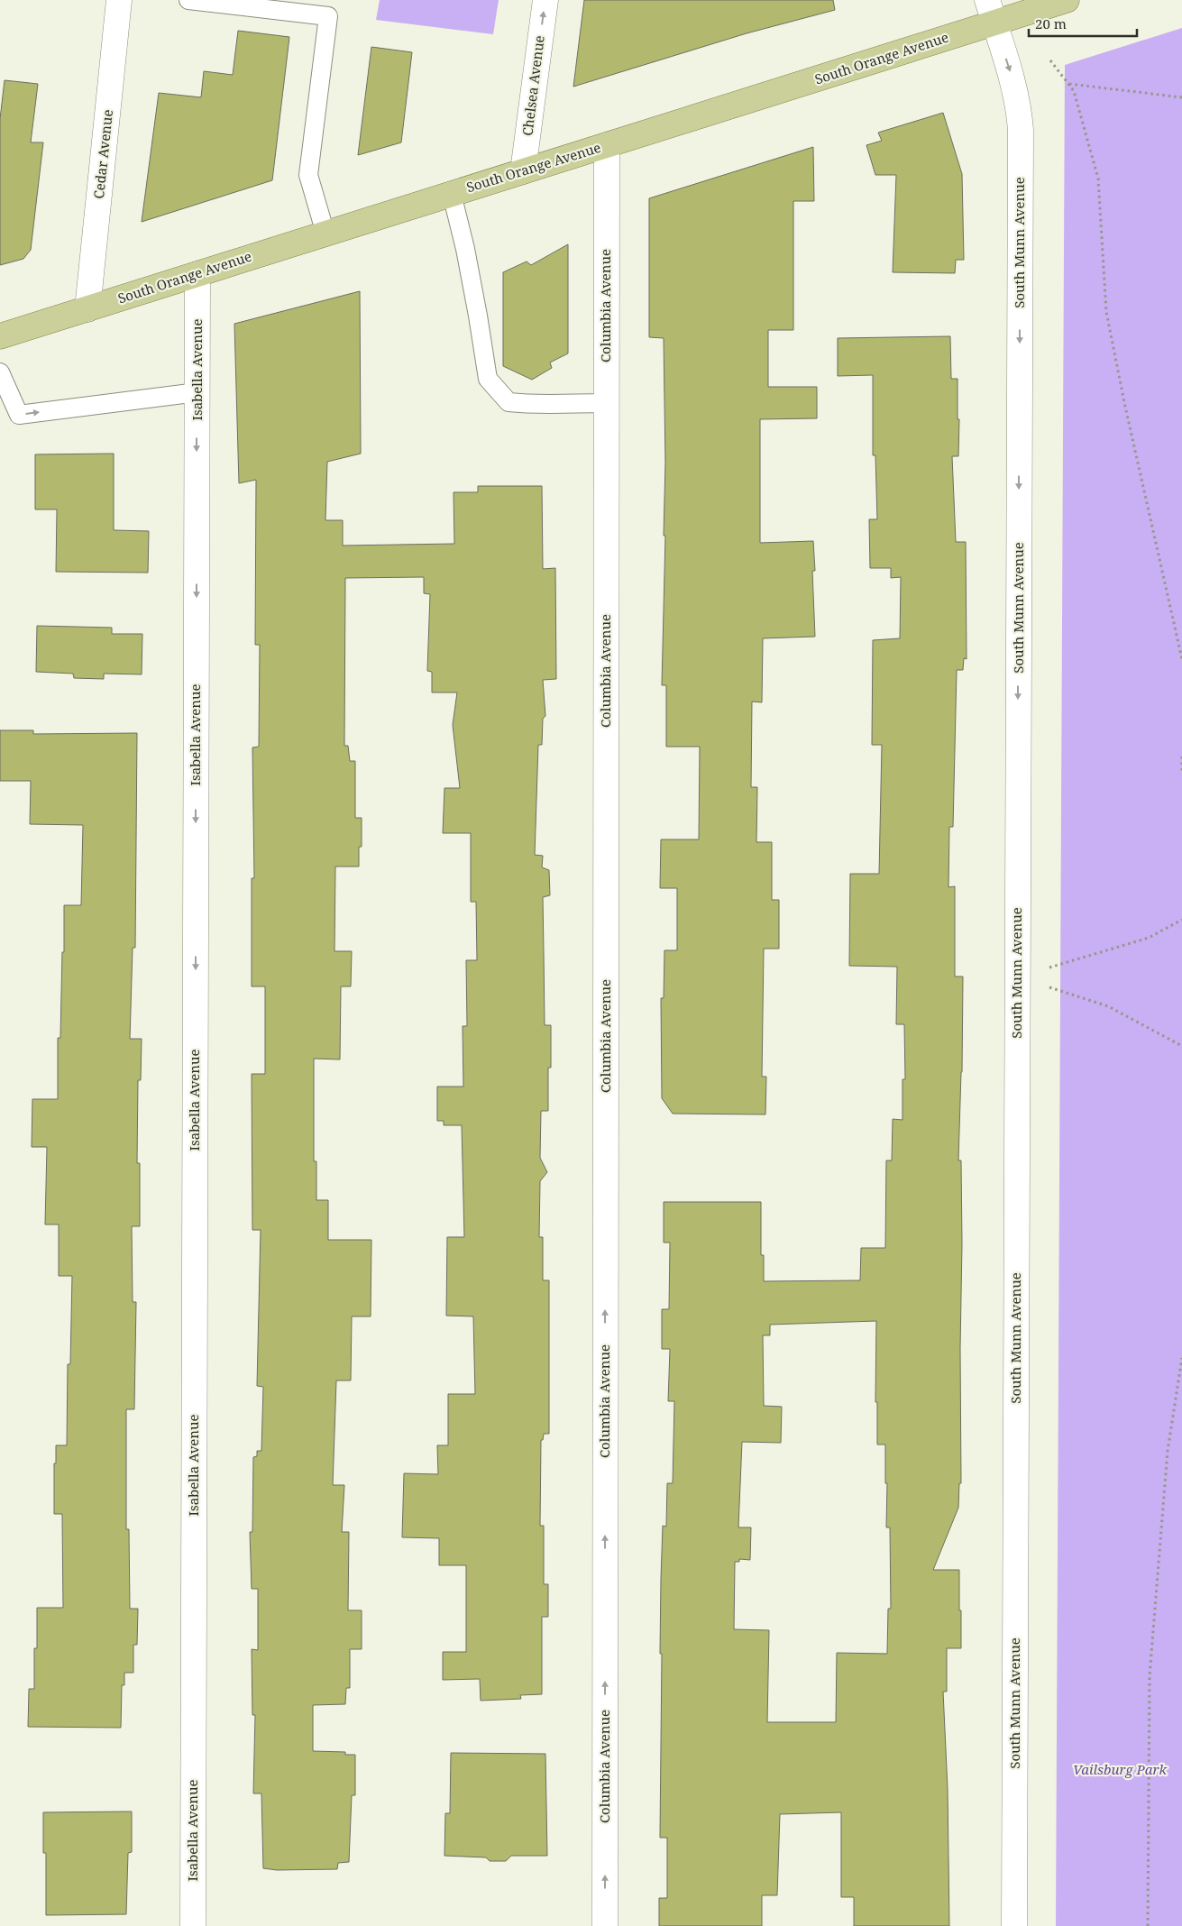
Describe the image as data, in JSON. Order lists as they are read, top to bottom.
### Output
{
  "streets": {
    "main road": ["South Orange Avenue"],
    "street": [
      "Chelsea Avenue",
      "Cedar Avenue",
      "South Munn Avenue",
      "Columbia Avenue",
      "Isabella Avenue"
    ]
  },
  "crossings": [
    ["South Orange Avenue", "Chelsea Avenue"],
    ["South Orange Avenue", "Cedar Avenue"],
    ["South Orange Avenue", "South Munn Avenue"],
    ["South Orange Avenue", "Columbia Avenue"],
    ["South Orange Avenue", "Isabella Avenue"]
  ],
  "one_way": [
    "Chelsea Avenue",
    "South Munn Avenue",
    "Columbia Avenue",
    "Isabella Avenue"
  ],
  "parks": ["Vailsburg Park"],
  "scale_bar": "20 m"
}
